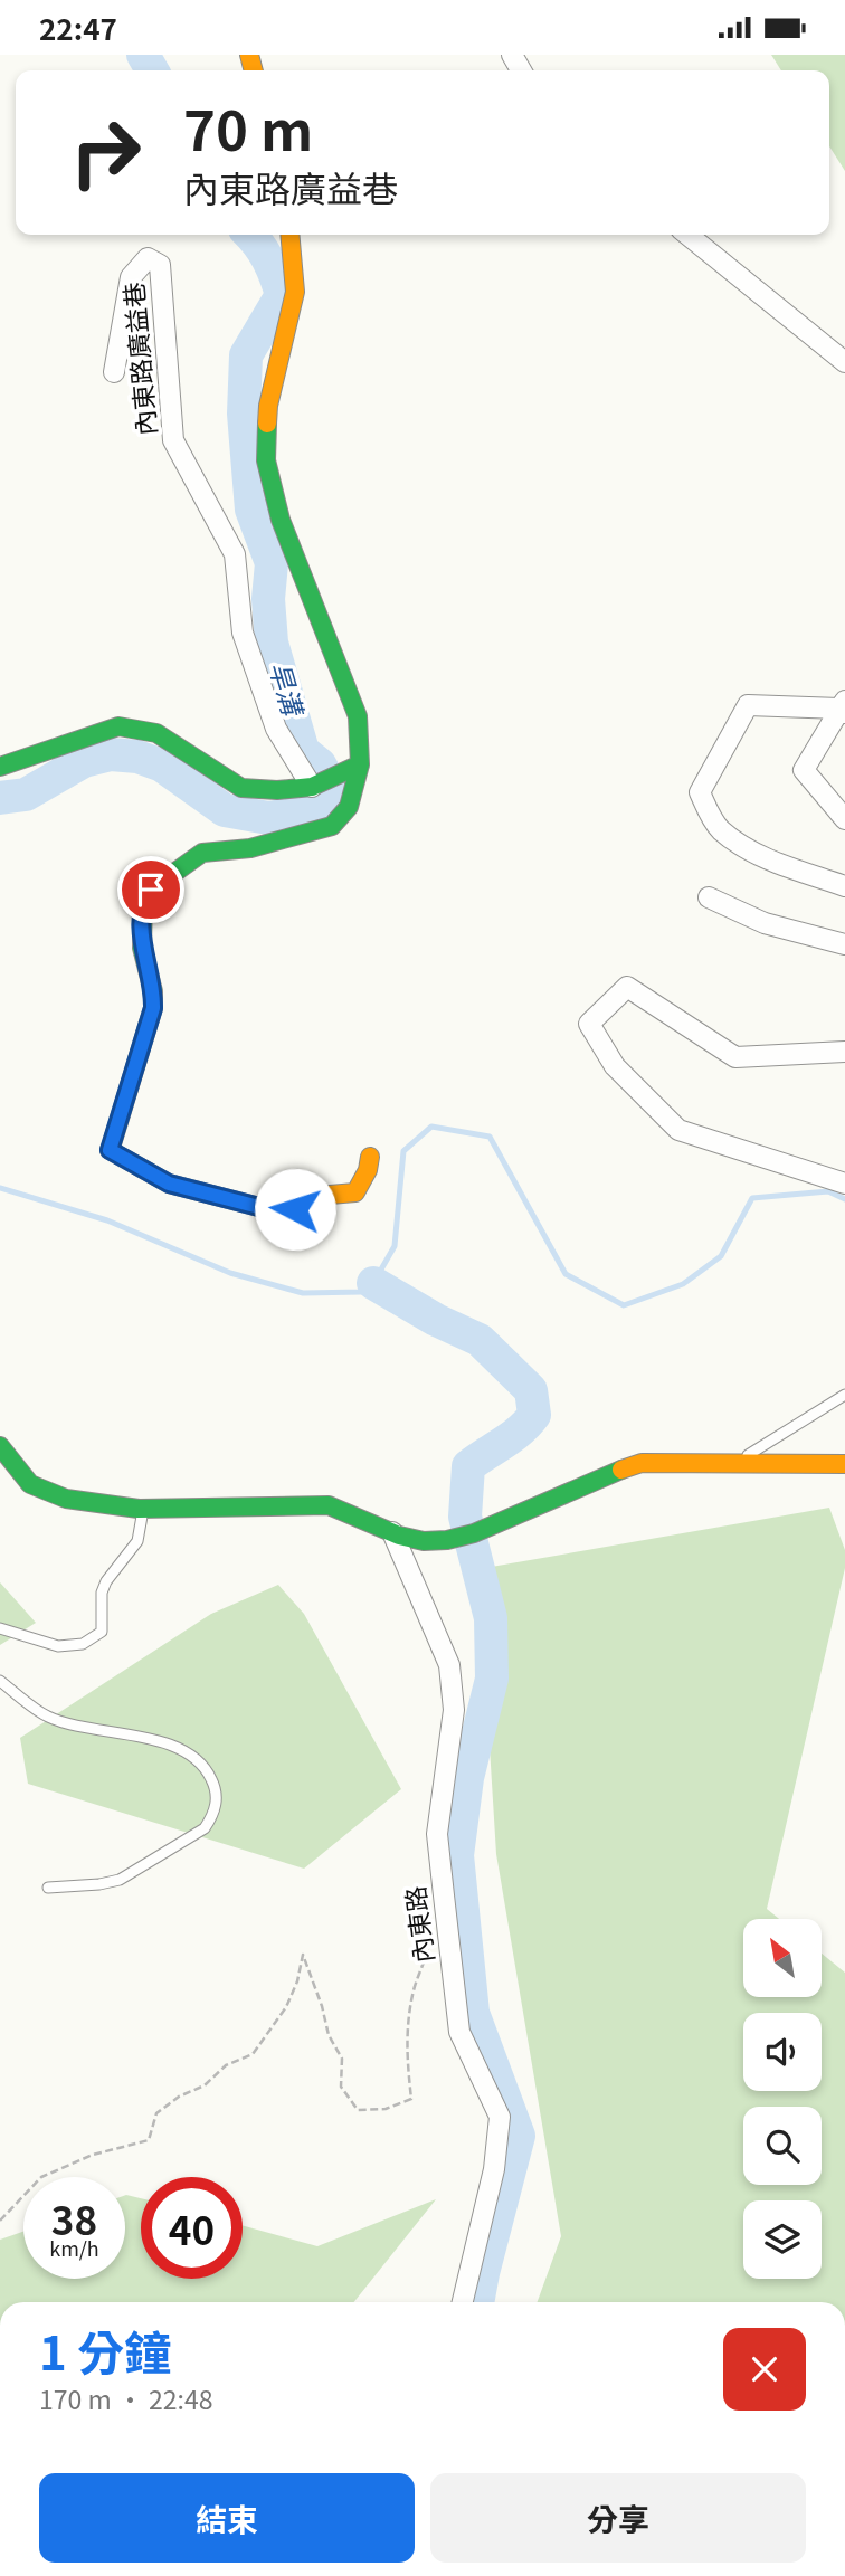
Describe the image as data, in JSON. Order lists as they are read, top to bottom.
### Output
{
  "streets": {
    "street": ["內東路廣益巷", "內東路"]
  },
  "water": ["旱溝"],
  "north": "top left",
  "page": {
    "status": "22:47",
    "turn": ["70 m", "內東路廣益巷"],
    "speed": "38 km/h",
    "limit": "40",
    "heading": ["1 分鐘", "170 m · 22:48"],
    "buttons": ["結束", "分享"]
  }
}
